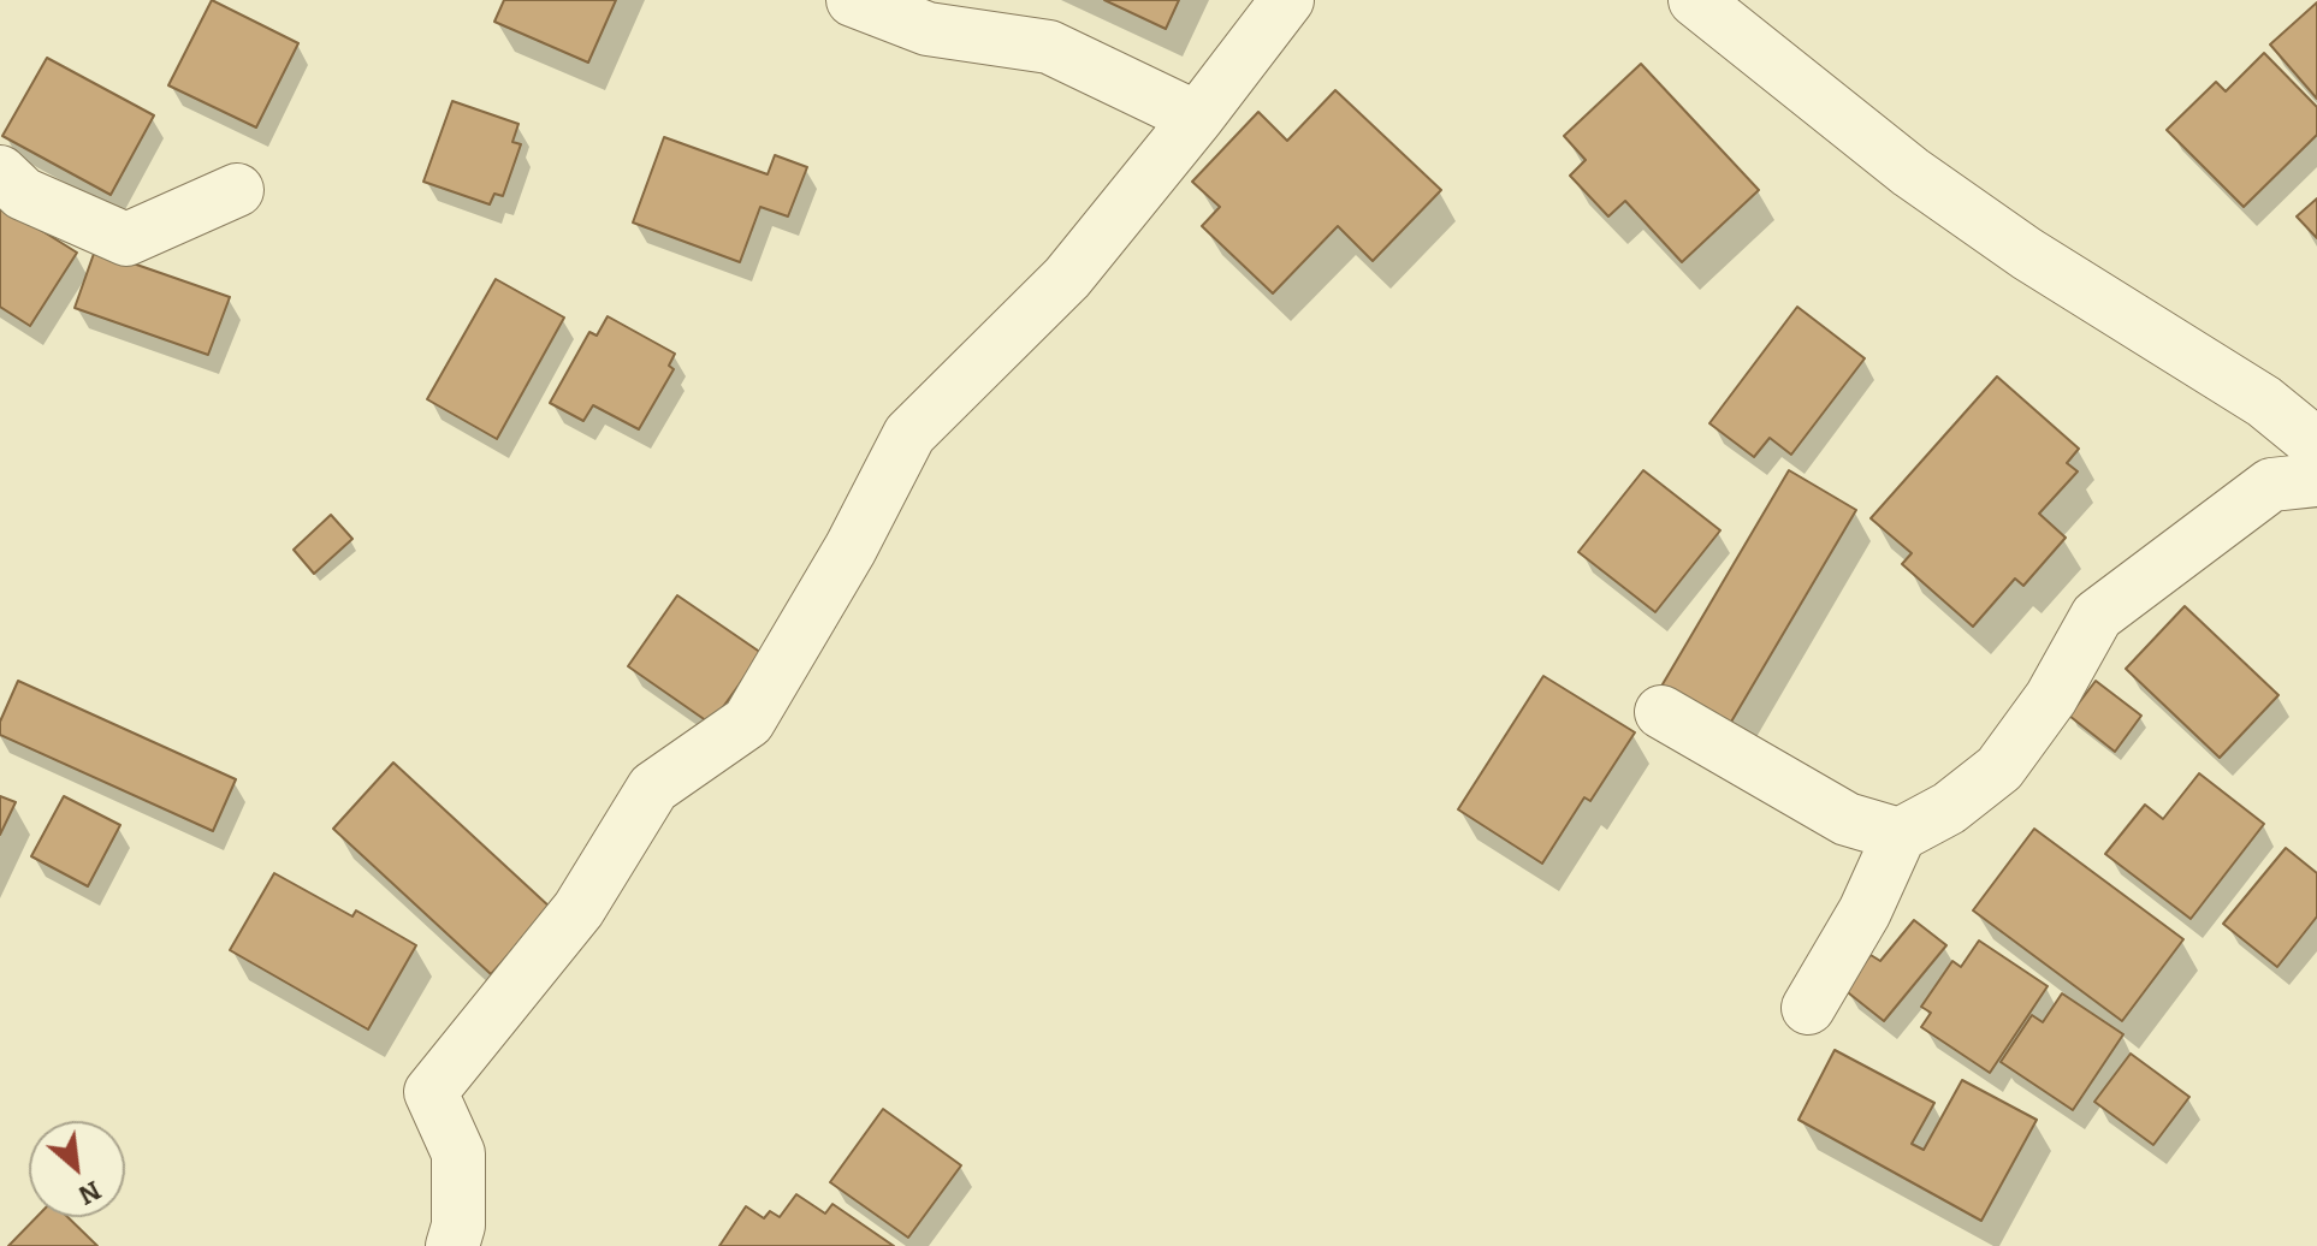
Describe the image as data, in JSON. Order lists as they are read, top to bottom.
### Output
{
  "north": "bottom right"
}
